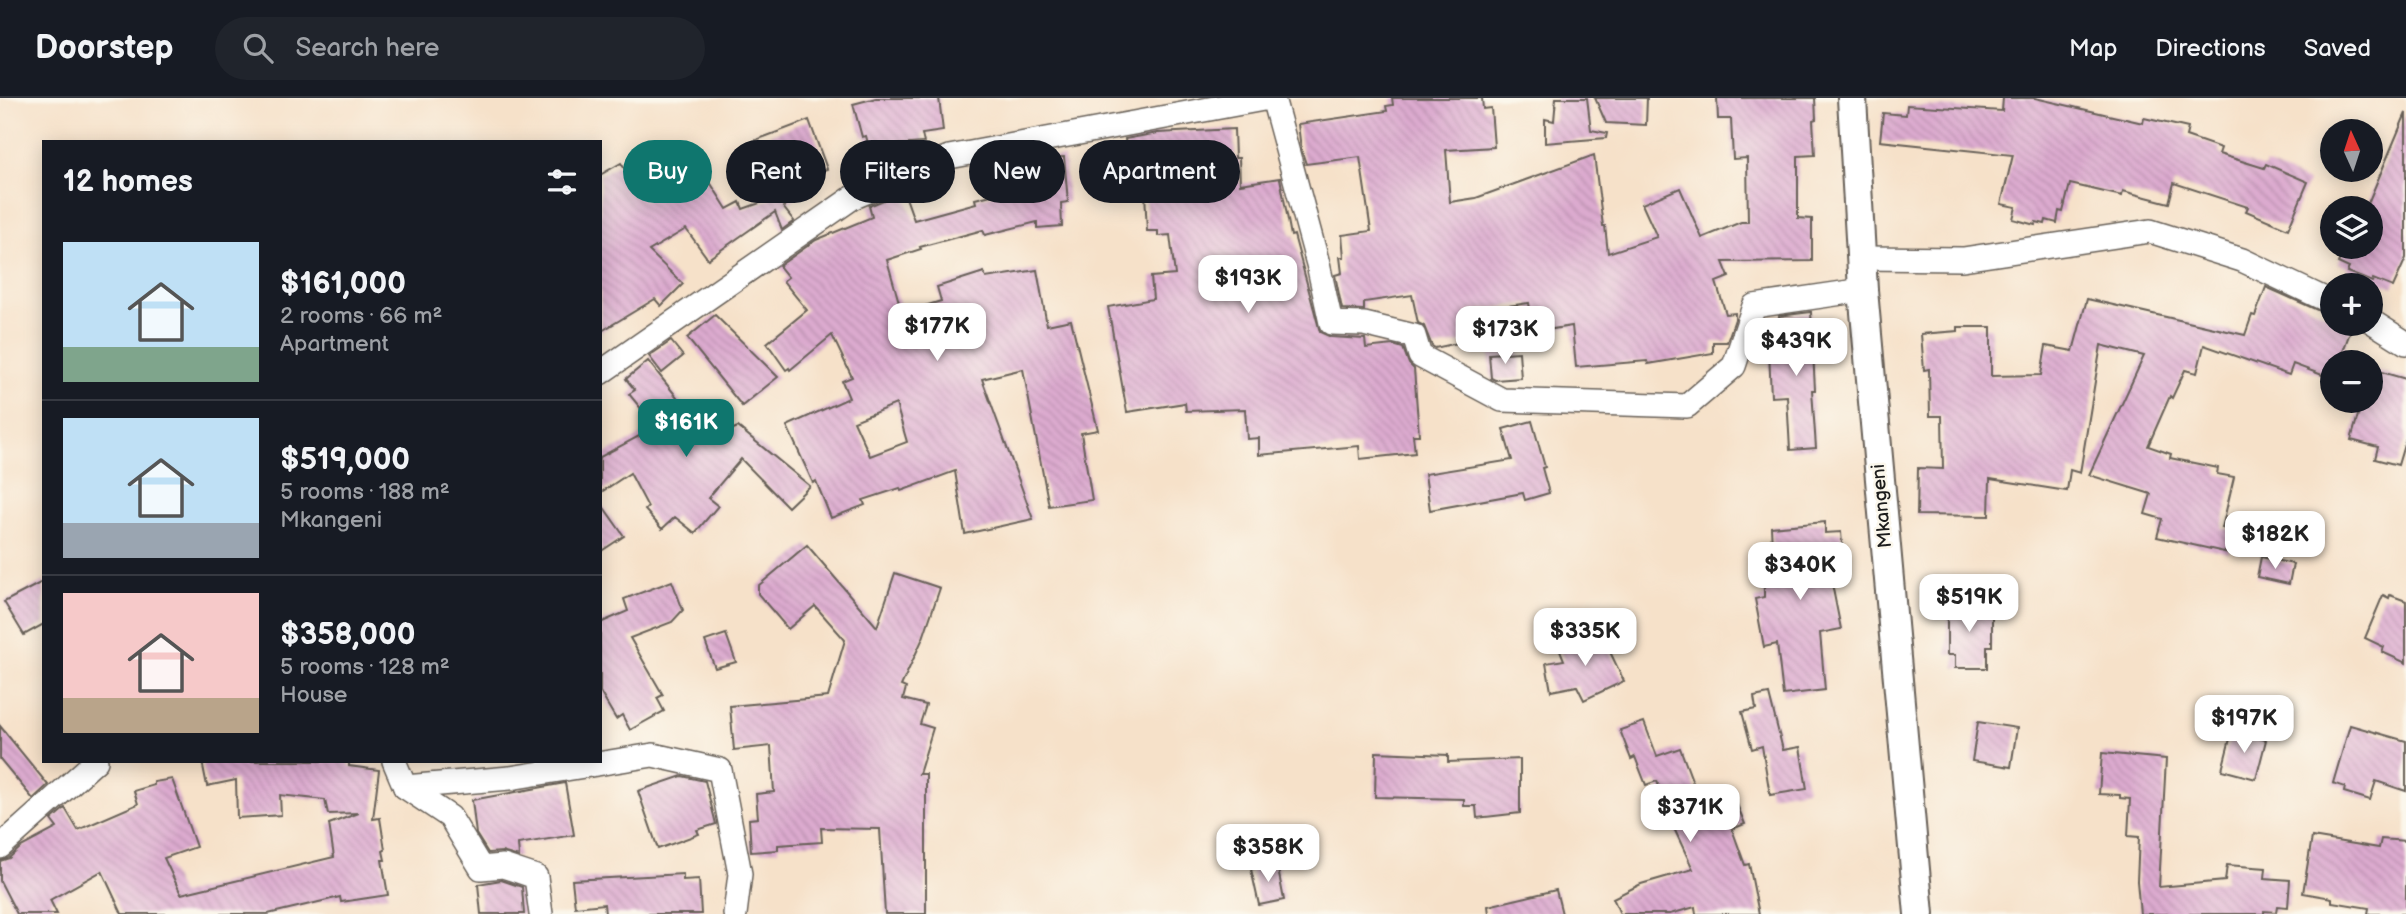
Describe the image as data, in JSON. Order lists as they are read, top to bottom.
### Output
{
  "streets": {
    "street": ["Mkangeni"]
  },
  "north": "top",
  "page": {
    "header": "Doorstep",
    "search": "Search here",
    "nav": ["Map", "Directions", "Saved"],
    "map_buttons": ["+", "−"],
    "chip": [
      "Buy",
      "Rent",
      "Filters",
      "New",
      "Apartment"
    ],
    "heading": "12 homes",
    "list": [
      {
        "name": "$161,000",
        "note": "2 rooms · 66 m² · Apartment"
      },
      {
        "name": "$519,000",
        "note": "5 rooms · 188 m² · Mkangeni"
      },
      {
        "name": "$358,000",
        "note": "5 rooms · 128 m² · House"
      }
    ],
    "price": [
      "$193K",
      "$177K",
      "$173K",
      "$439K",
      "$161K",
      "$182K",
      "$340K",
      "$519K",
      "$335K",
      "$197K",
      "$371K",
      "$358K"
    ]
  }
}
